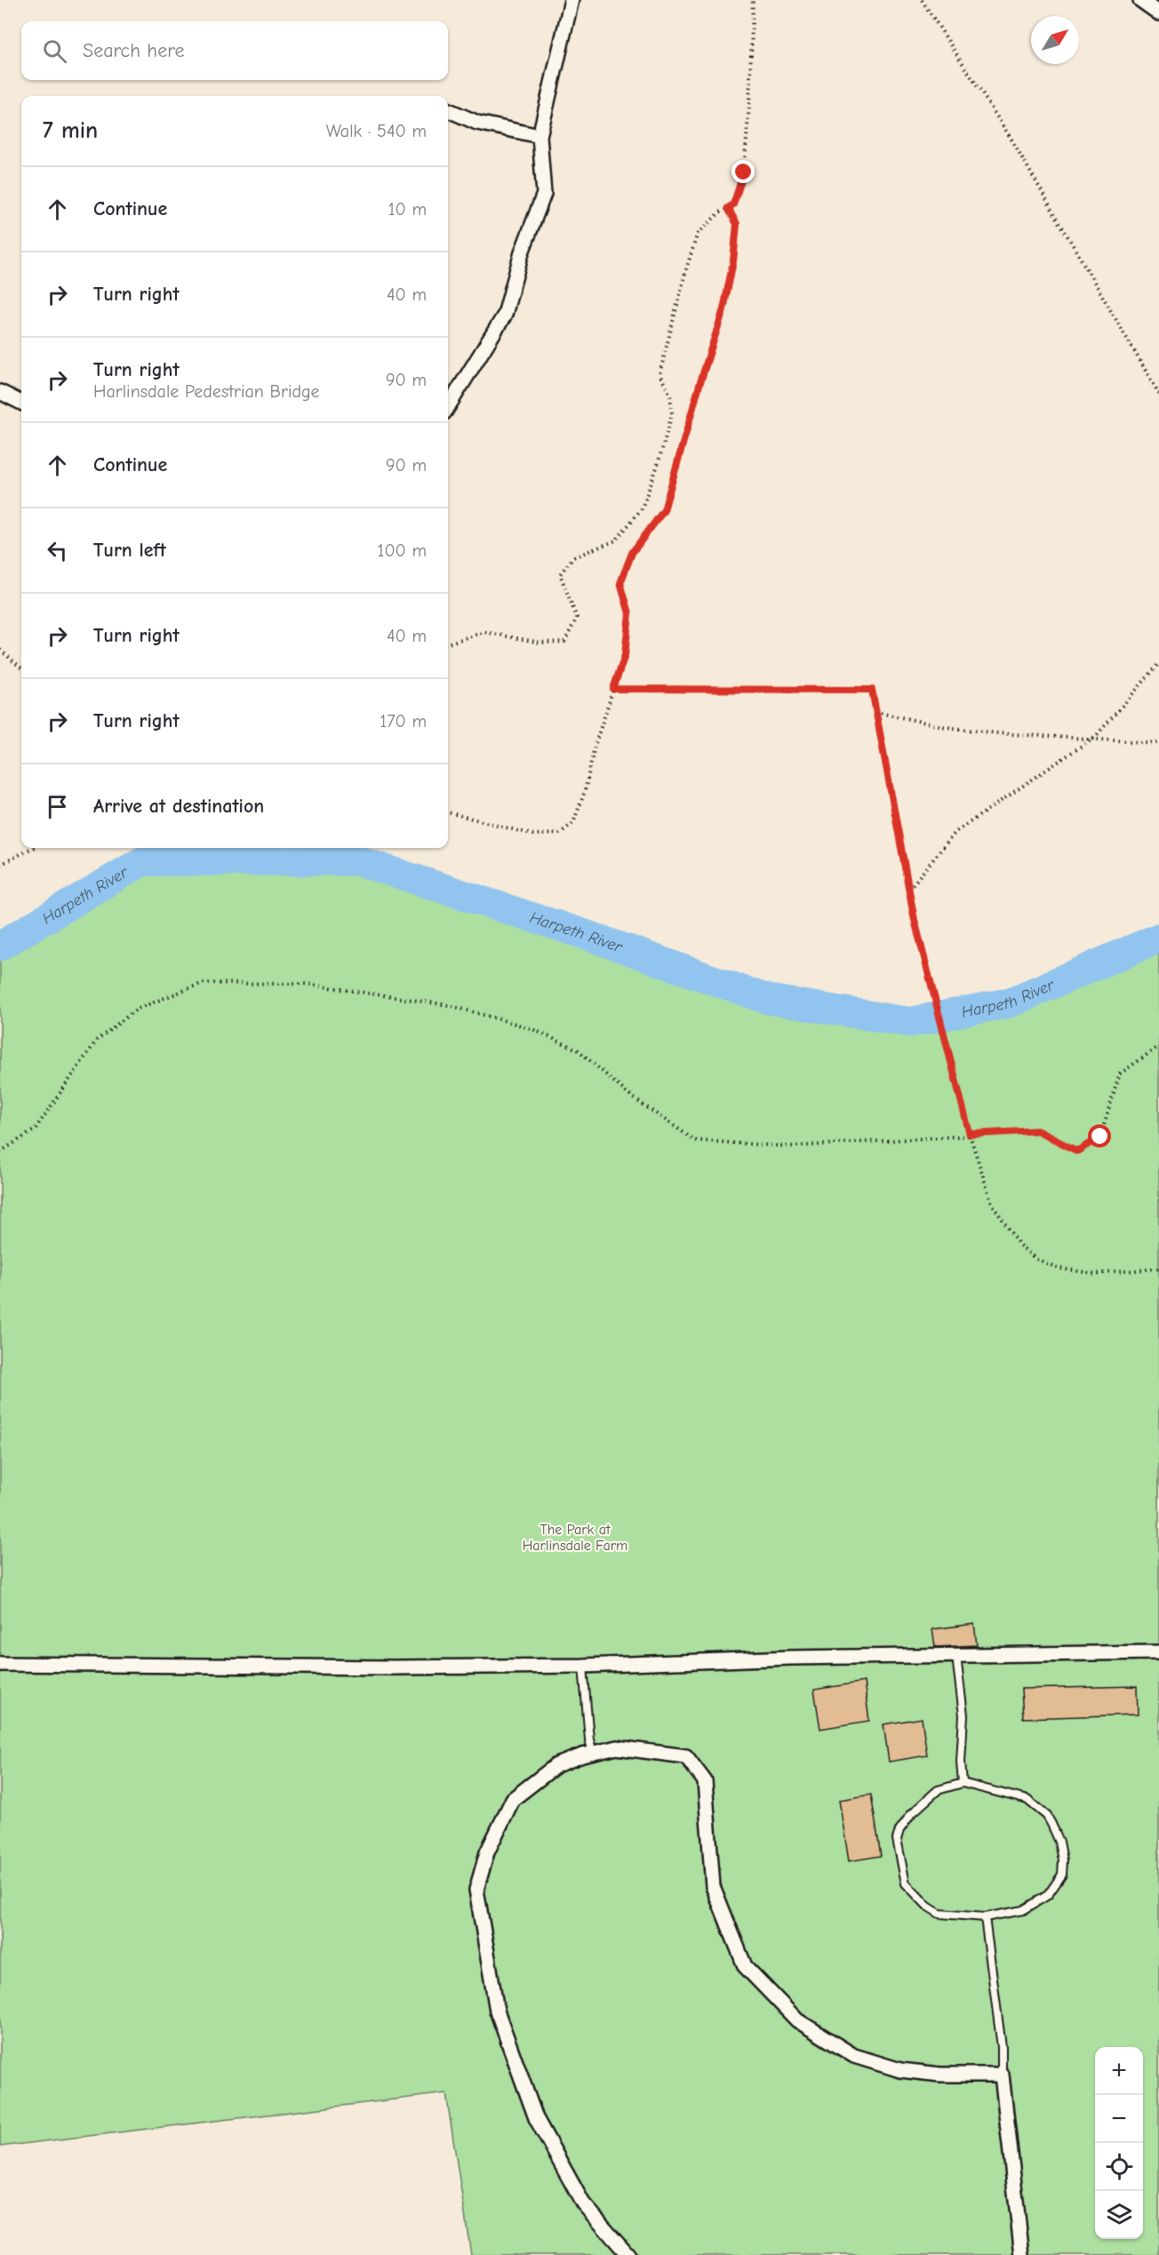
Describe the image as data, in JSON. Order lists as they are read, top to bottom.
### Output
{
  "water": ["Harpeth River"],
  "parks": ["The Park at Harlinsdale Farm"],
  "north": "top right",
  "page": {
    "search": "Search here",
    "heading": ["7 min", "Walk · 540 m"],
    "list": [
      ["Continue", "10 m"],
      ["Turn right", "40 m"],
      ["Turn right", "Harlinsdale Pedestrian Bridge", "90 m"],
      ["Continue", "90 m"],
      ["Turn left", "100 m"],
      ["Turn right", "40 m"],
      ["Turn right", "170 m"],
      "Arrive at destination"
    ],
    "map_buttons": ["+", "−"]
  }
}
